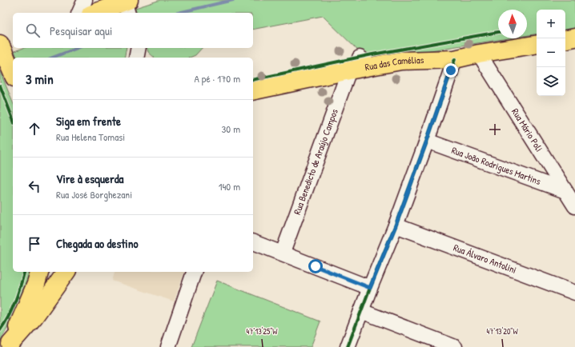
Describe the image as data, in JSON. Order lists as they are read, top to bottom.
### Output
{
  "streets": {
    "main road": ["Rua das Camélias"],
    "street": [
      "Rua Mário Poli",
      "Rua Benedicto de Araújo Campos",
      "Rua João Rodrigues Martins",
      "Rua Álvaro Antolini"
    ]
  },
  "crossings": [
    ["Rua das Camélias", "Rua Mário Poli"],
    ["Rua das Camélias", "Rua Benedicto de Araújo Campos"],
    ["Rua Mário Poli", "Rua João Rodrigues Martins"]
  ],
  "north": "top",
  "page": {
    "map_buttons": ["+", "−"],
    "search": "Pesquisar aqui",
    "heading": ["3 min", "A pé · 170 m"],
    "list": [
      ["Siga em frente", "Rua Helena Tomasi", "30 m"],
      ["Vire à esquerda", "Rua José Borghezani", "140 m"],
      "Chegada ao destino"
    ]
  },
  "coordinates": ["47°13'25\"W", "47°13'20\"W"]
}
